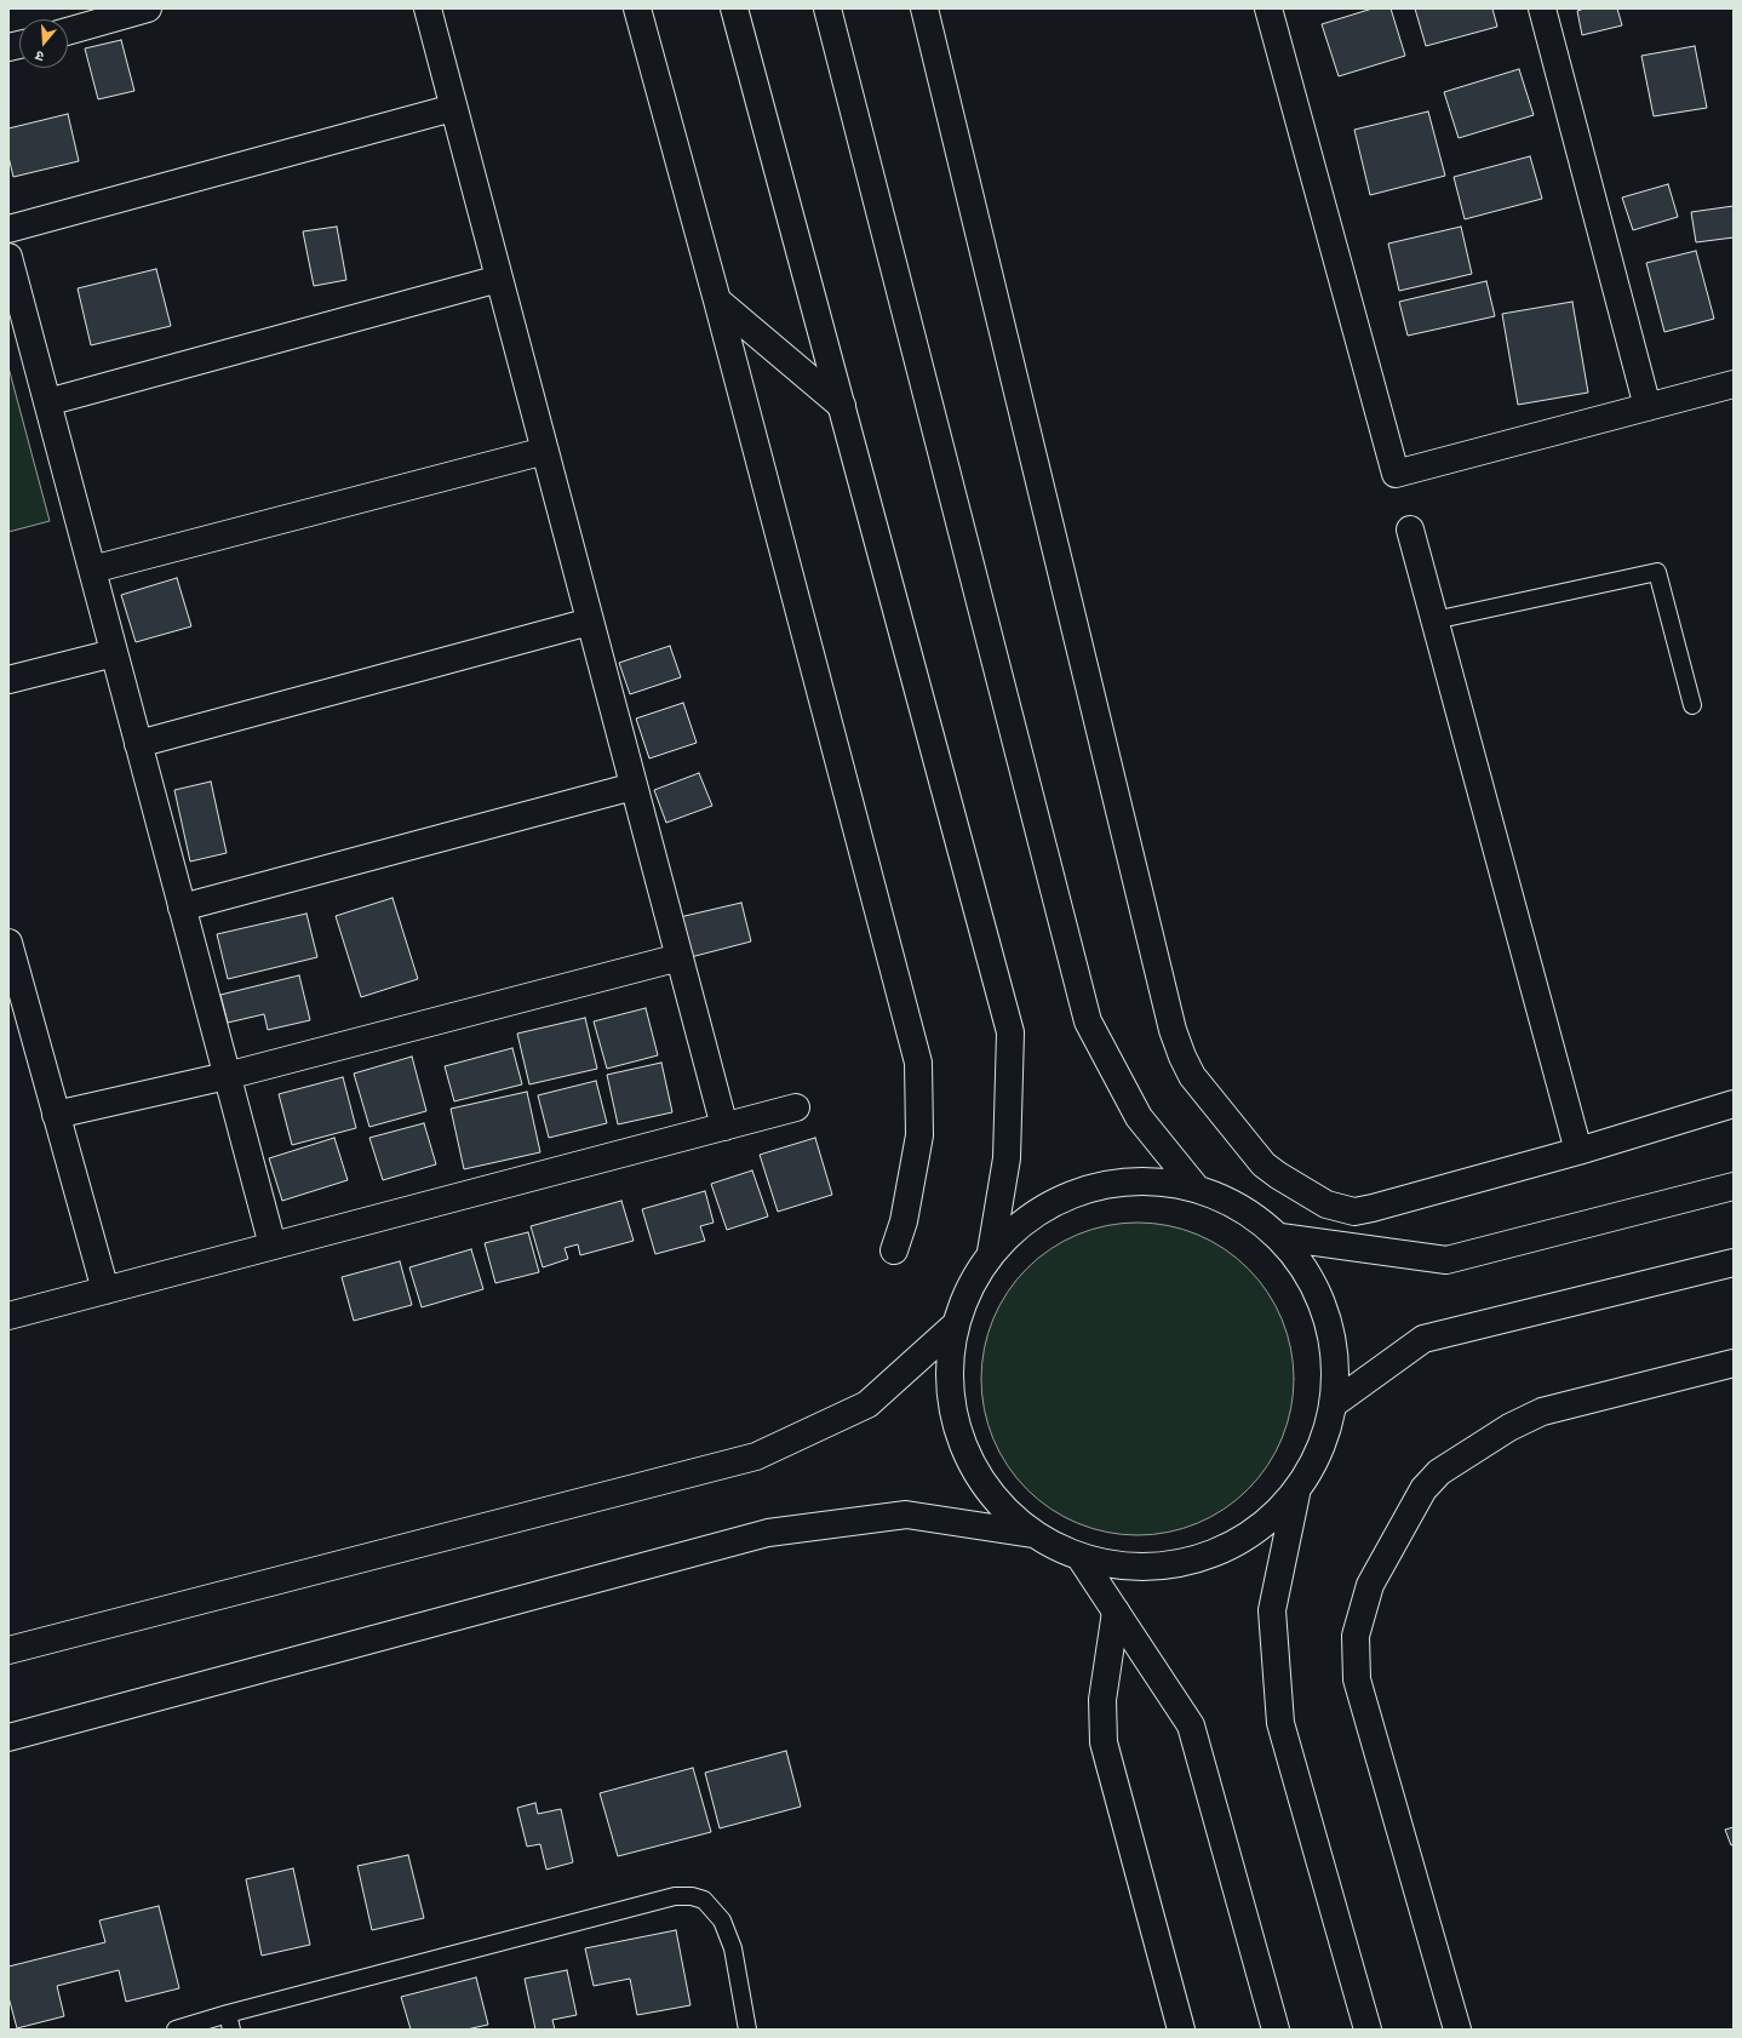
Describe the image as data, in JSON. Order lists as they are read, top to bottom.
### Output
{
  "north": "bottom"
}
